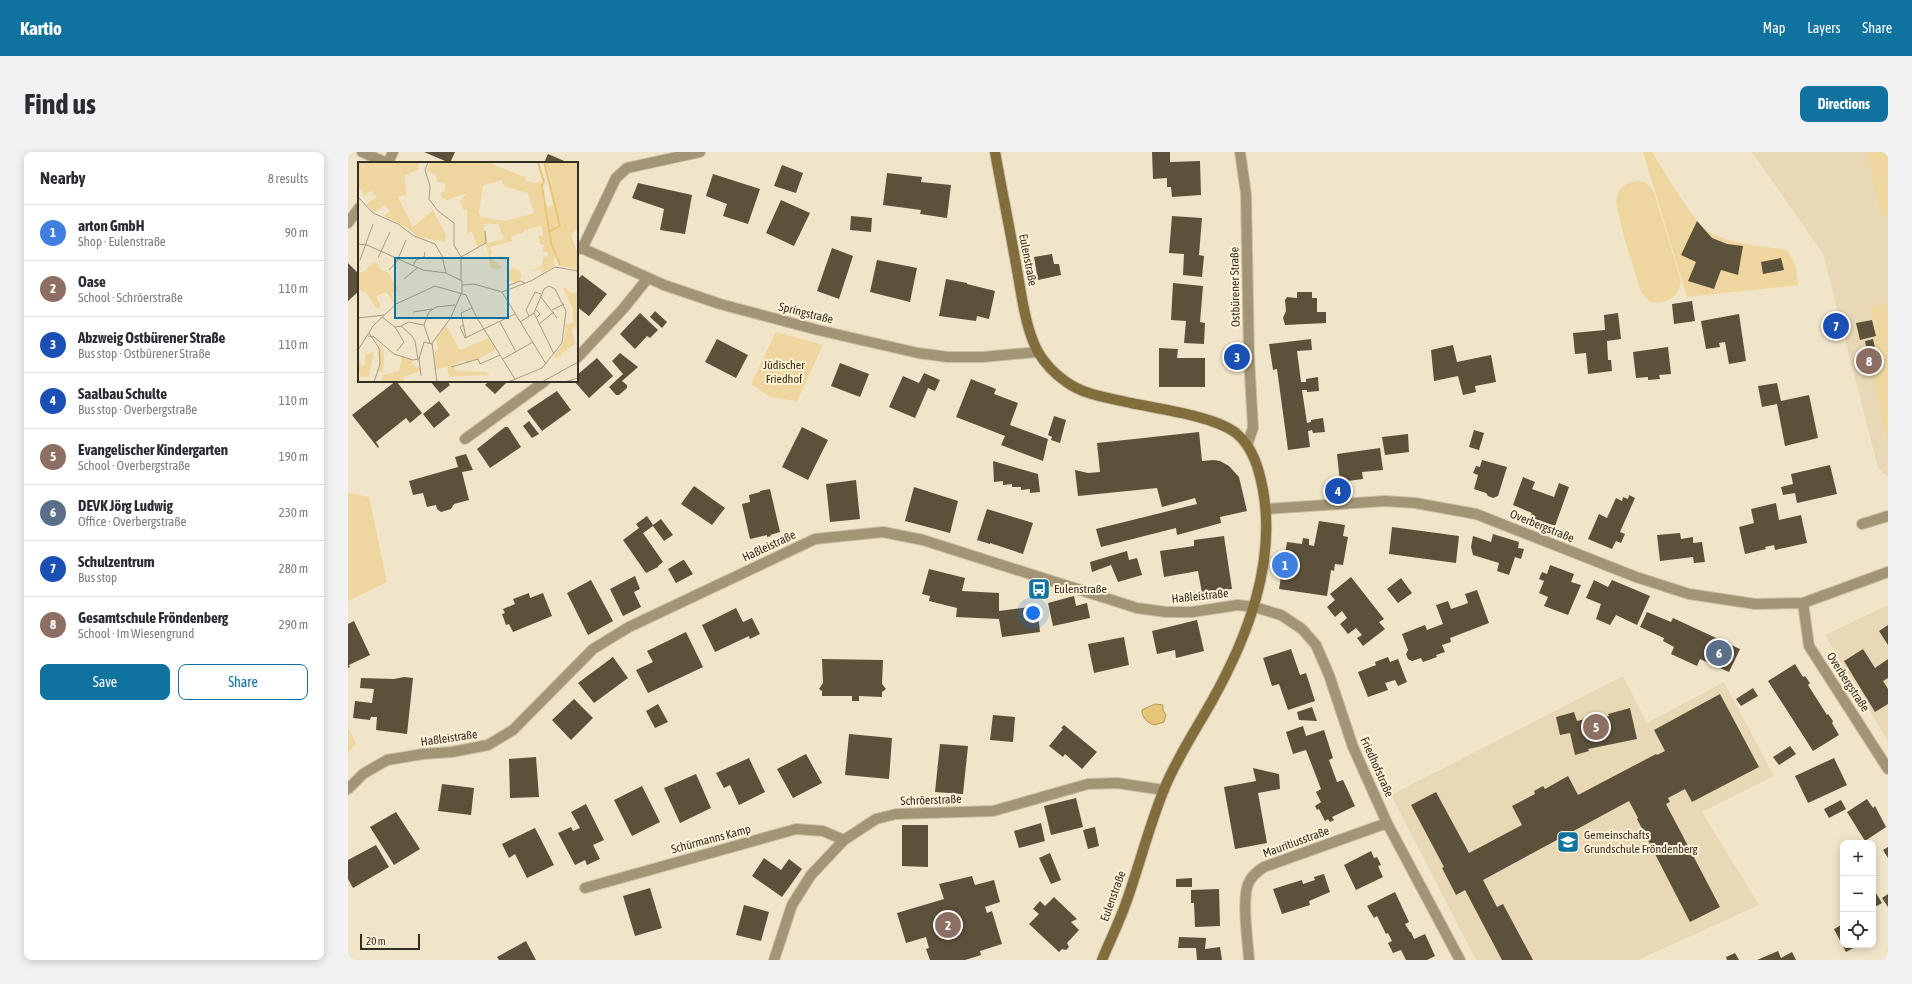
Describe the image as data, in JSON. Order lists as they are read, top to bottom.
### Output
{
  "streets": {
    "main road": ["Eulenstraße"],
    "street": [
      "Ostbürener Straße",
      "Springstraße",
      "Overbergstraße",
      "Haßleistraße",
      "Friedhofstraße",
      "Schröerstraße",
      "Schürmanns Kamp",
      "Mauritiusstraße"
    ]
  },
  "crossings": [
    ["Eulenstraße", "Ostbürener Straße"],
    ["Eulenstraße", "Springstraße"],
    ["Eulenstraße", "Overbergstraße"],
    ["Eulenstraße", "Haßleistraße"],
    ["Eulenstraße", "Friedhofstraße"],
    ["Eulenstraße", "Schröerstraße"],
    ["Haßleistraße", "Friedhofstraße"],
    ["Friedhofstraße", "Mauritiusstraße"],
    ["Schröerstraße", "Schürmanns Kamp"]
  ],
  "parks": ["Jüdischer Friedhof"],
  "places": {
    "bus stop": ["Eulenstraße"],
    "school or university": ["Gemeinschafts Grundschule Fröndenberg"]
  },
  "scale_bar": "20 m",
  "page": {
    "header": "Kartio",
    "nav": ["Map", "Layers", "Share"],
    "buttons": [
      "Directions",
      ["Save", "Share"]
    ],
    "title": "Find us",
    "heading": ["Nearby", "8 results"],
    "list": [
      {
        "mark": "1",
        "name": "arton GmbH",
        "note": "Shop · Eulenstraße",
        "value": "90 m"
      },
      {
        "mark": "2",
        "name": "Oase",
        "note": "School · Schröerstraße",
        "value": "110 m"
      },
      {
        "mark": "3",
        "name": "Abzweig Ostbürener Straße",
        "note": "Bus stop · Ostbürener Straße",
        "value": "110 m"
      },
      {
        "mark": "4",
        "name": "Saalbau Schulte",
        "note": "Bus stop · Overbergstraße",
        "value": "110 m"
      },
      {
        "mark": "5",
        "name": "Evangelischer Kindergarten",
        "note": "School · Overbergstraße",
        "value": "190 m"
      },
      {
        "mark": "6",
        "name": "DEVK Jörg Ludwig",
        "note": "Office · Overbergstraße",
        "value": "230 m"
      },
      {
        "mark": "7",
        "name": "Schulzentrum",
        "note": "Bus stop",
        "value": "280 m"
      },
      {
        "mark": "8",
        "name": "Gesamtschule Fröndenberg",
        "note": "School · Im Wiesengrund",
        "value": "290 m"
      }
    ],
    "pins": [
      "7",
      "3",
      "8",
      "4",
      "1",
      "6",
      "5",
      "2"
    ],
    "map_buttons": ["+", "−"],
    "scale": "20 m"
  }
}
